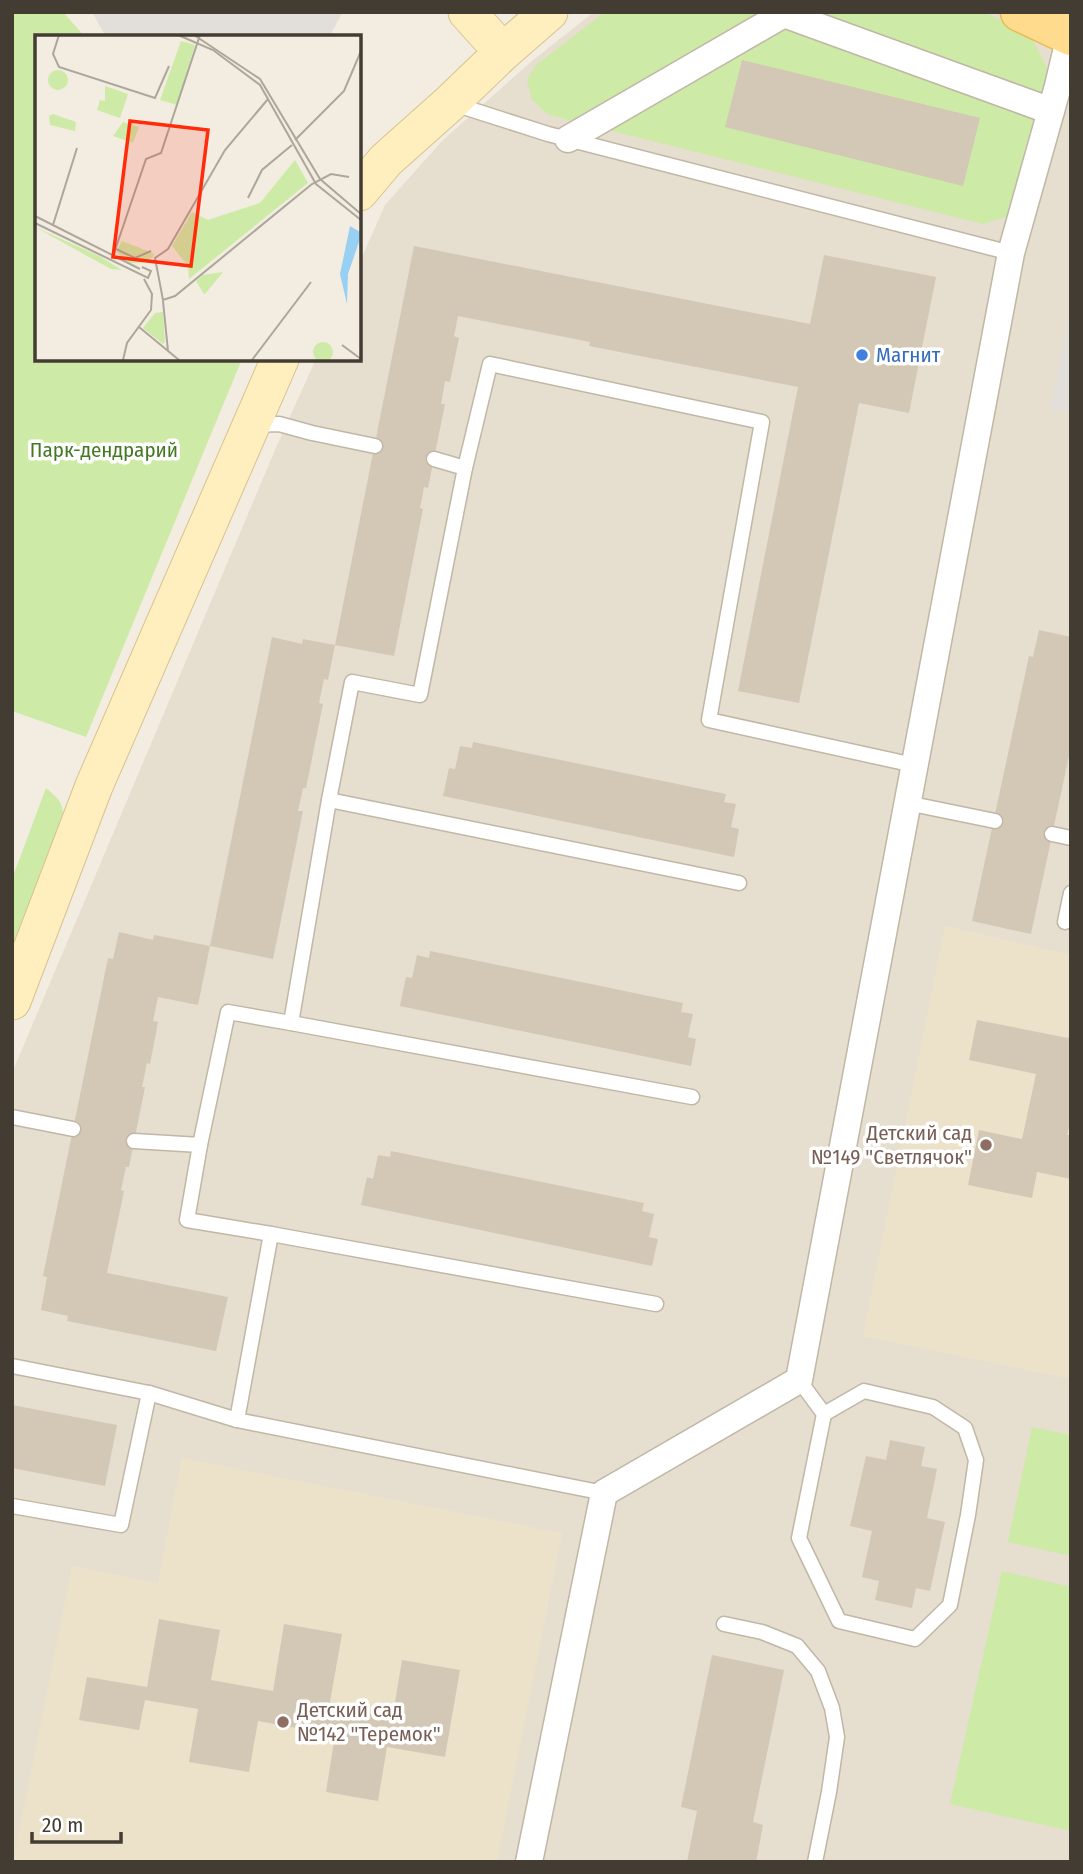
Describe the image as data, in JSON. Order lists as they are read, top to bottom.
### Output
{
  "parks": ["Парк-дендрарий"],
  "places": ["Магнит", "Детский сад №149 \"Светлячок\"", "Детский сад №142 \"Теремок\""],
  "scale_bar": "20 m"
}
